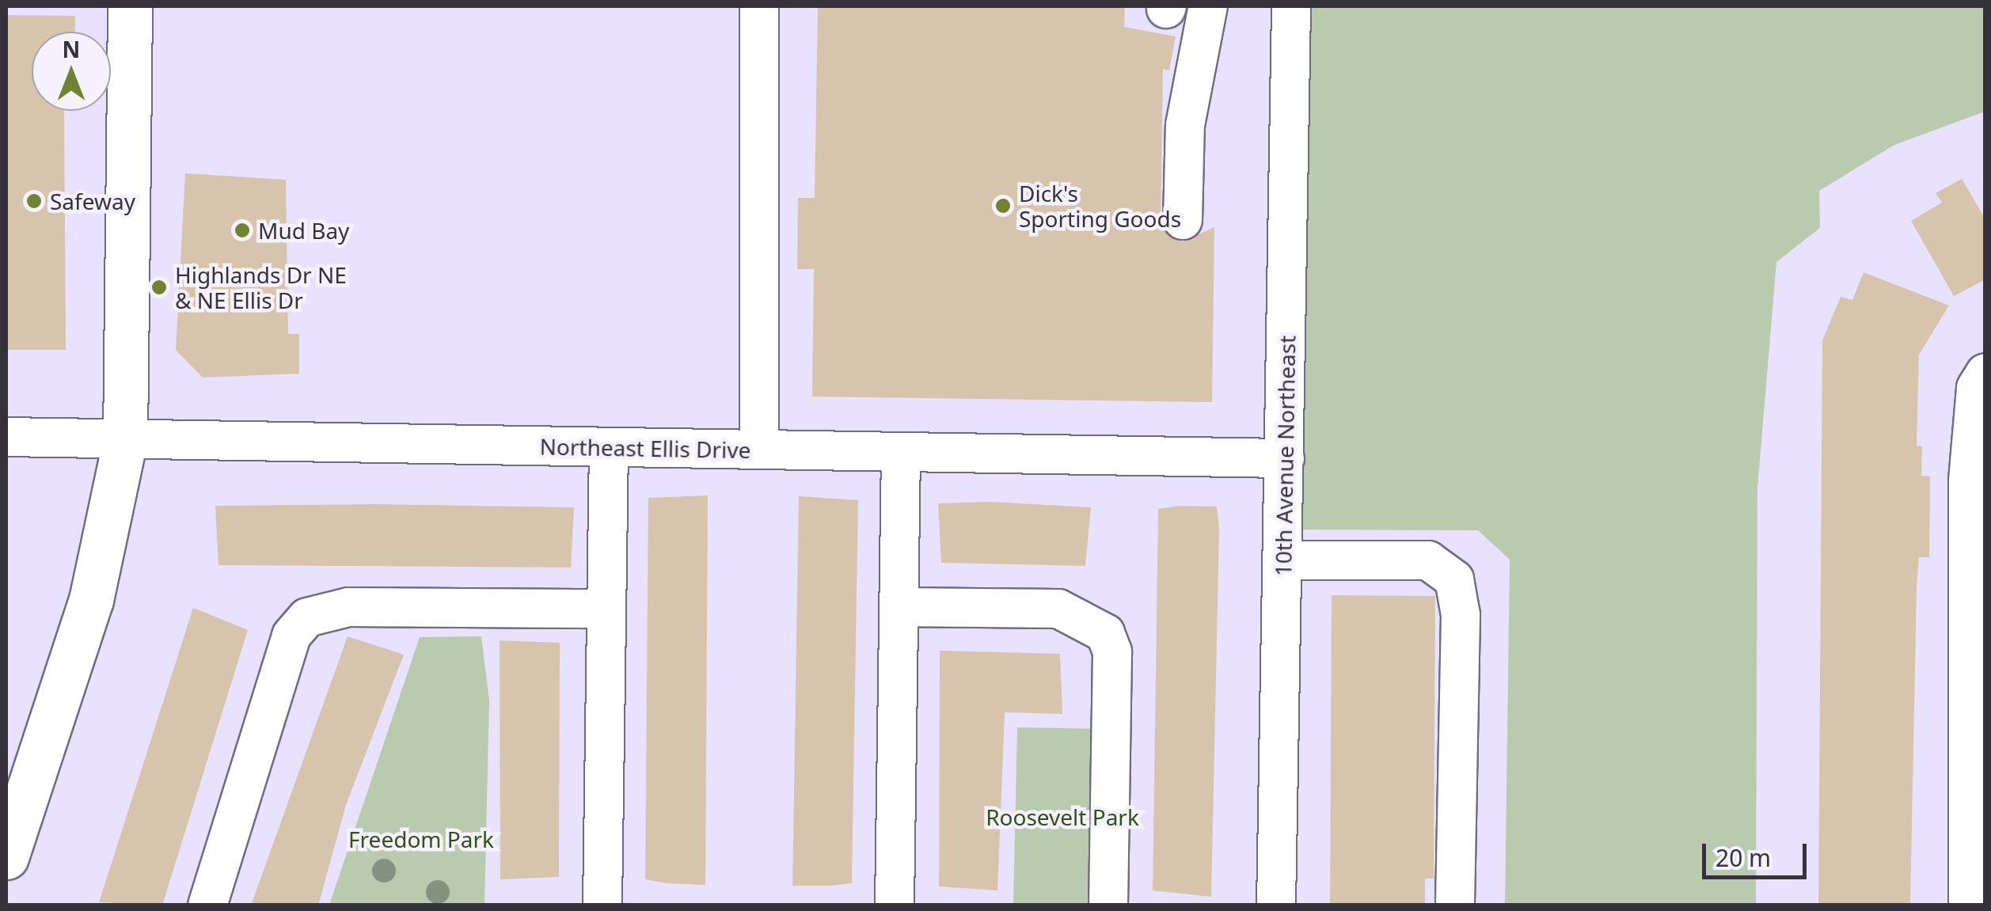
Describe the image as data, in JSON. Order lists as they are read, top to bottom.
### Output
{
  "streets": {
    "street": ["Northeast Ellis Drive", "10th Avenue Northeast"]
  },
  "crossings": [
    ["Northeast Ellis Drive", "10th Avenue Northeast"]
  ],
  "parks": ["Roosevelt Park", "Freedom Park"],
  "places": [
    "Safeway",
    "Dick's Sporting Goods",
    "Mud Bay",
    "Highlands Dr NE & NE Ellis Dr"
  ],
  "scale_bar": "20 m",
  "north": "top"
}
